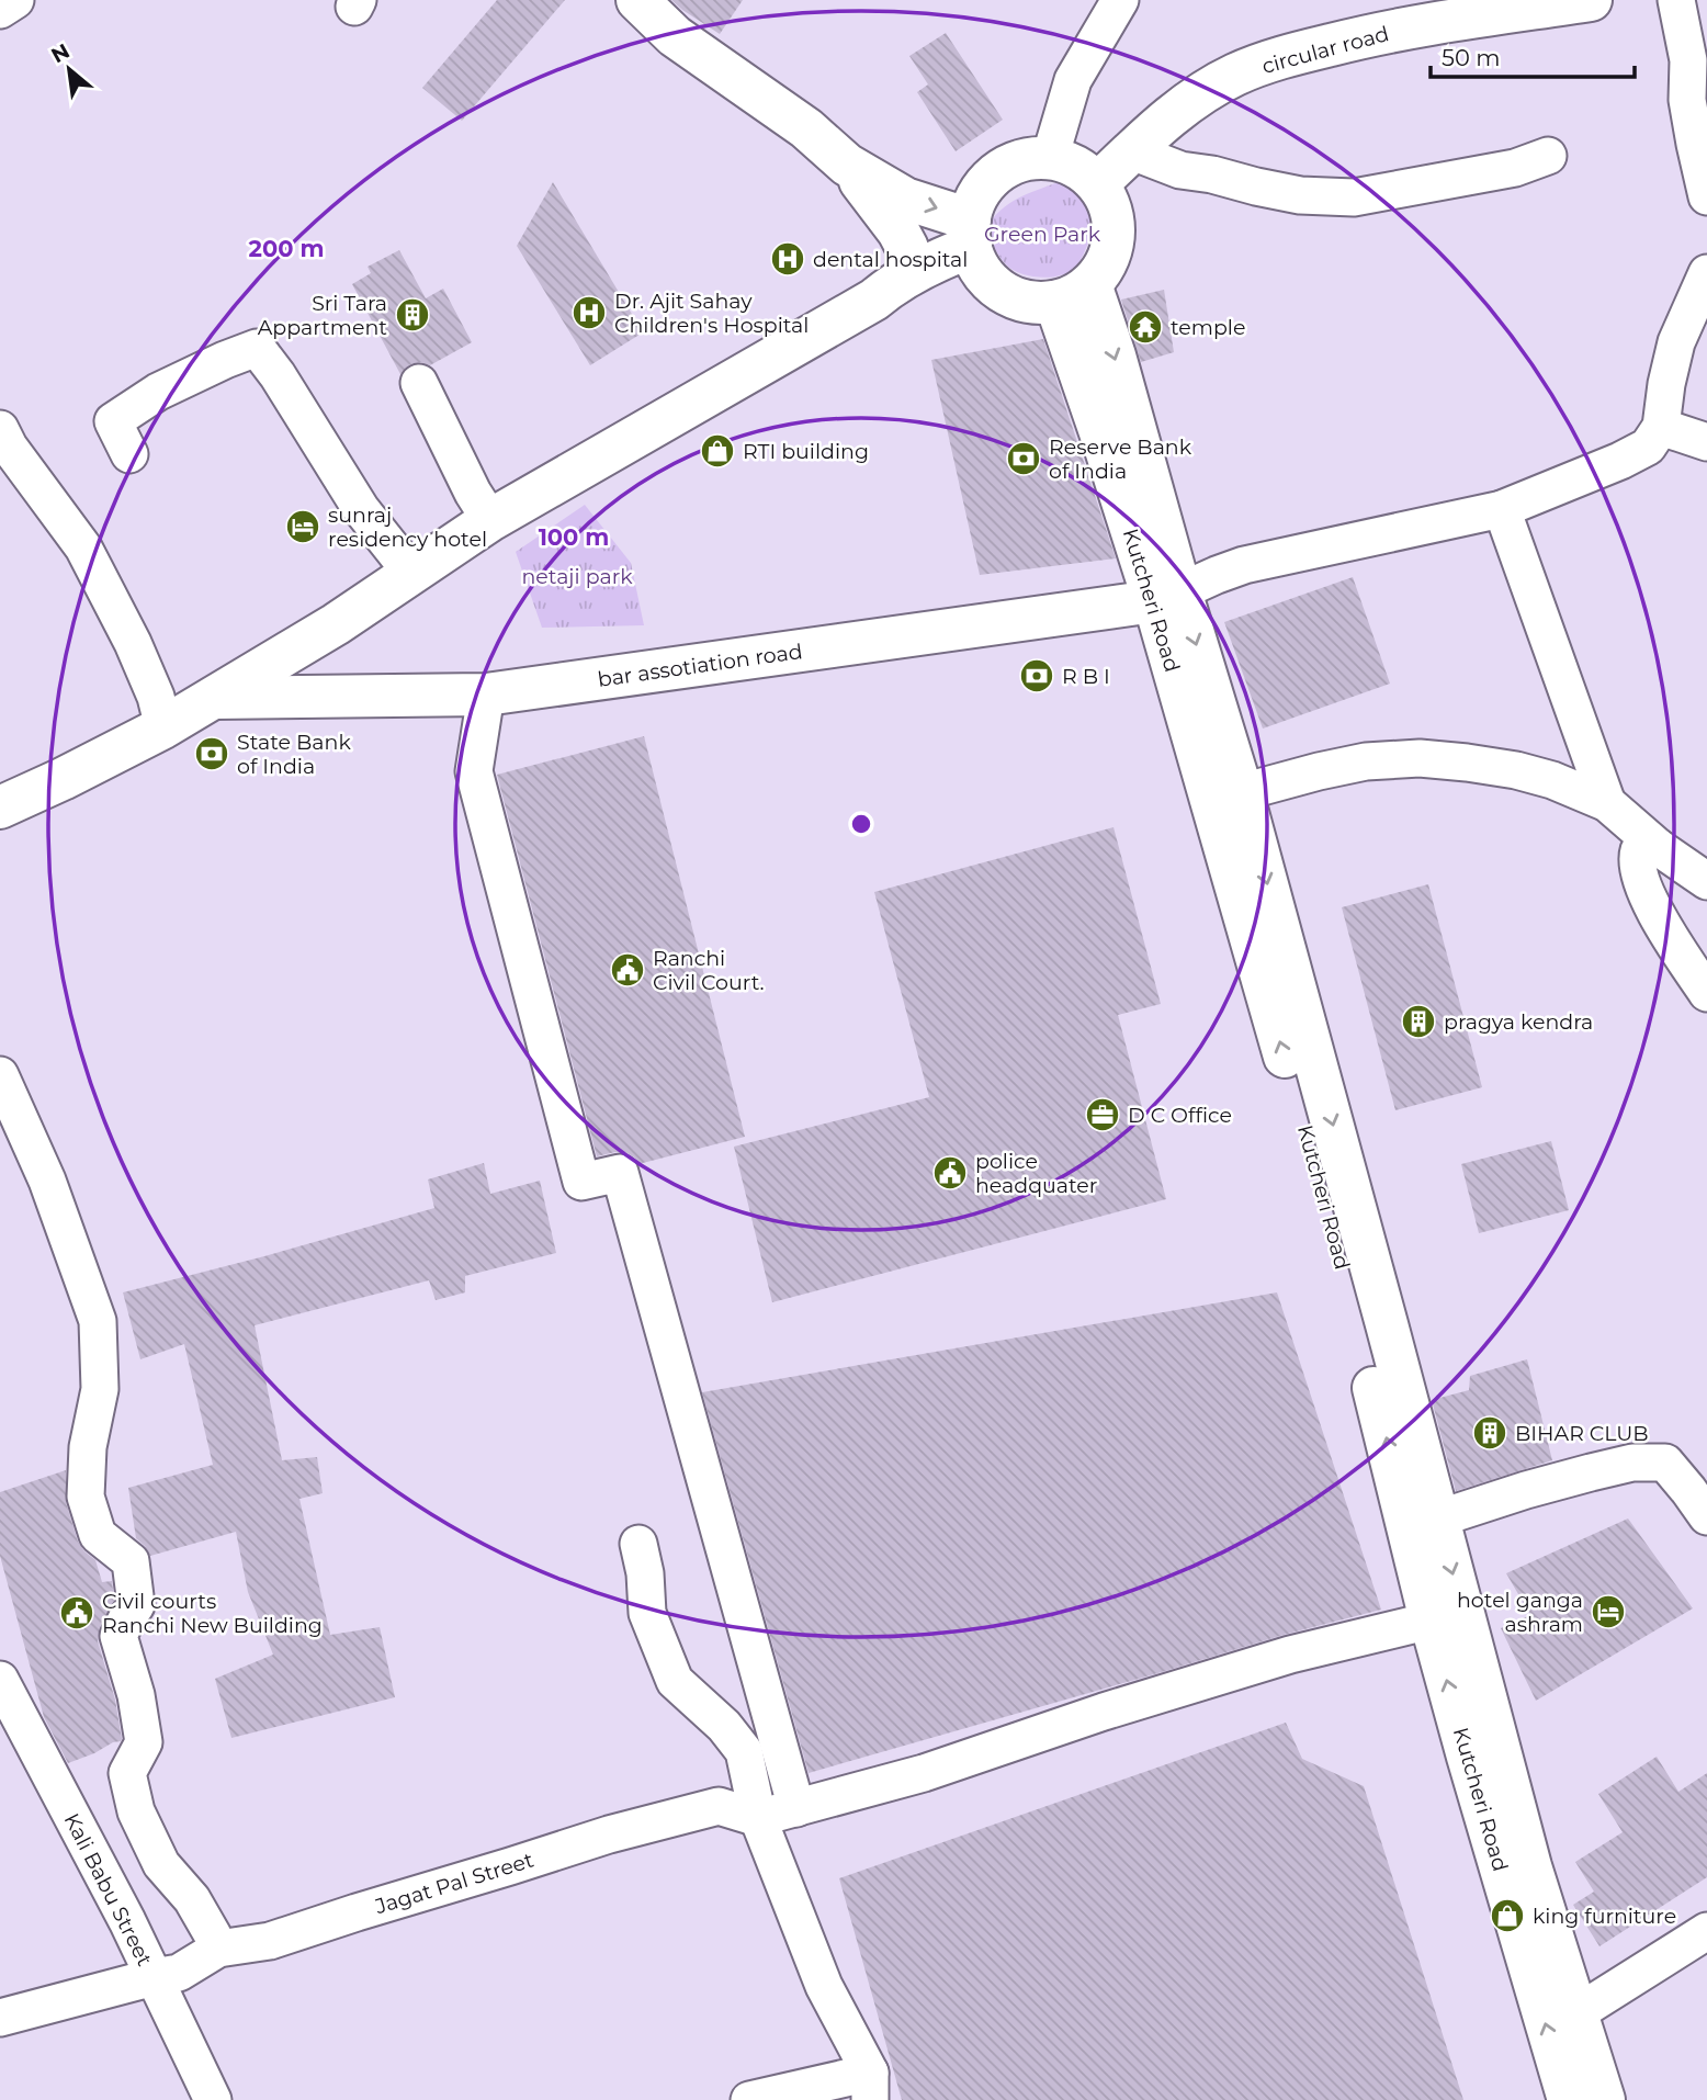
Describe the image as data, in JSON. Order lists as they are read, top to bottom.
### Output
{
  "streets": {
    "main road": ["circular road", "Kutcheri Road", "bar assotiation road"],
    "street": ["Jagat Pal Street", "Kali Babu Street"]
  },
  "crossings": [
    ["circular road", "Kutcheri Road"],
    ["Kutcheri Road", "bar assotiation road"],
    ["Jagat Pal Street", "Kali Babu Street"]
  ],
  "parks": ["Green Park", "netaji park"],
  "places": {
    "hospital": ["dental hospital", "Dr. Ajit Sahay Children's Hospital"],
    "building": ["Sri Tara Appartment", "pragya kendra", "BIHAR CLUB"],
    "temple": ["temple"],
    "shop": ["RTI building", "king furniture"],
    "bank": ["Reserve Bank of India", "R B I", "State Bank of India"],
    "hotel": ["sunraj residency hotel", "hotel ganga ashram"],
    "public building": ["Ranchi Civil Court.", "police headquater", "Civil courts Ranchi New Building"],
    "office": ["D C Office"]
  },
  "scale_bar": "50 m",
  "north": "top left",
  "rings": ["200 m", "100 m"]
}
